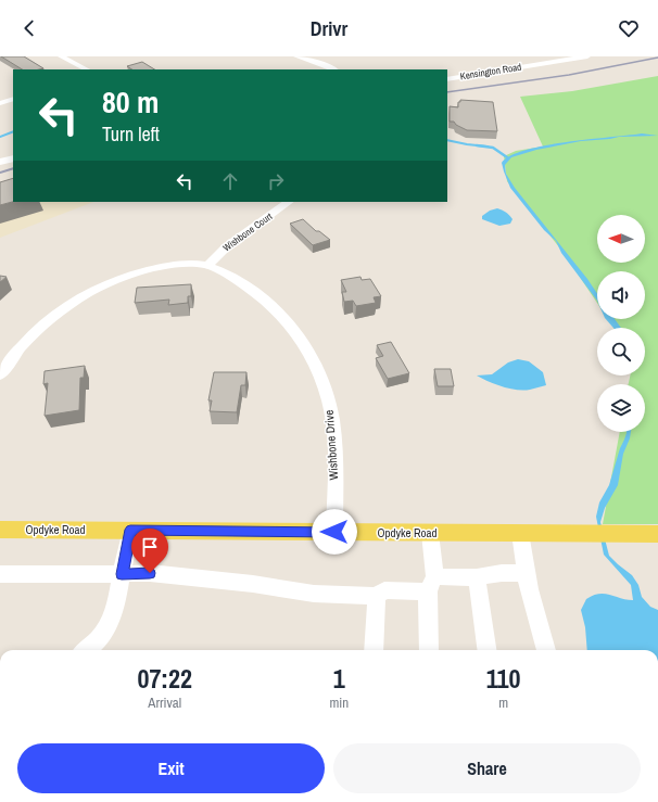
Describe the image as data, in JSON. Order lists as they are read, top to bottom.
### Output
{
  "streets": {
    "main road": ["Opdyke Road"],
    "street": ["Kensington Road", "Wishbone Court", "Wishbone Drive"]
  },
  "crossings": [
    ["Wishbone Court", "Wishbone Drive"],
    ["Wishbone Drive", "Opdyke Road"]
  ],
  "north": "left",
  "page": {
    "header": "Drivr",
    "turn": ["80 m", "Turn left"],
    "eta": [
      "07:22",
      "Arrival",
      "1",
      "min",
      "110",
      "m"
    ],
    "buttons": ["Exit", "Share"]
  }
}
